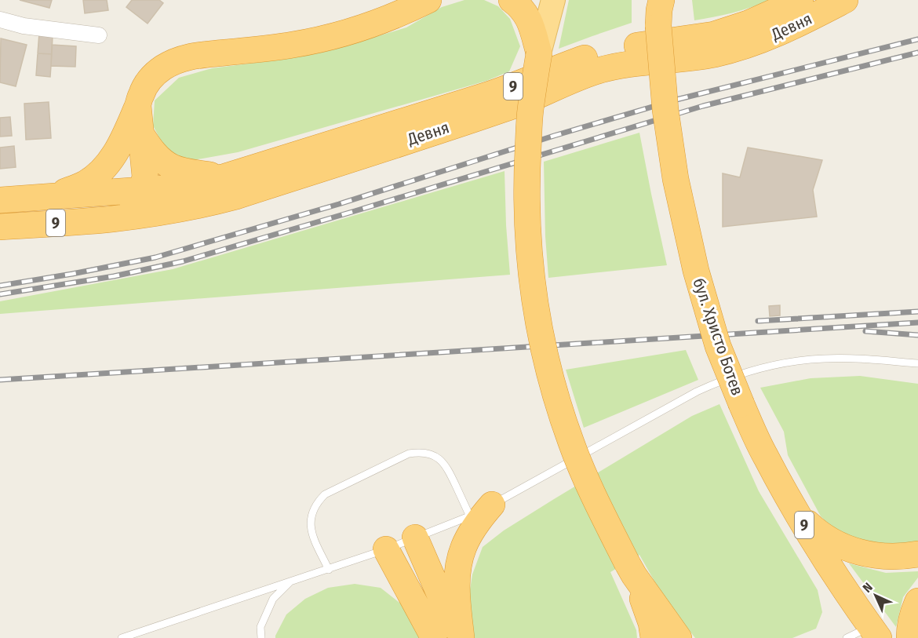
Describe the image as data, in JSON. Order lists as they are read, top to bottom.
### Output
{
  "streets": {
    "highway": ["Девня", "9", "бул. Христо Ботев"]
  },
  "north": "top left"
}
